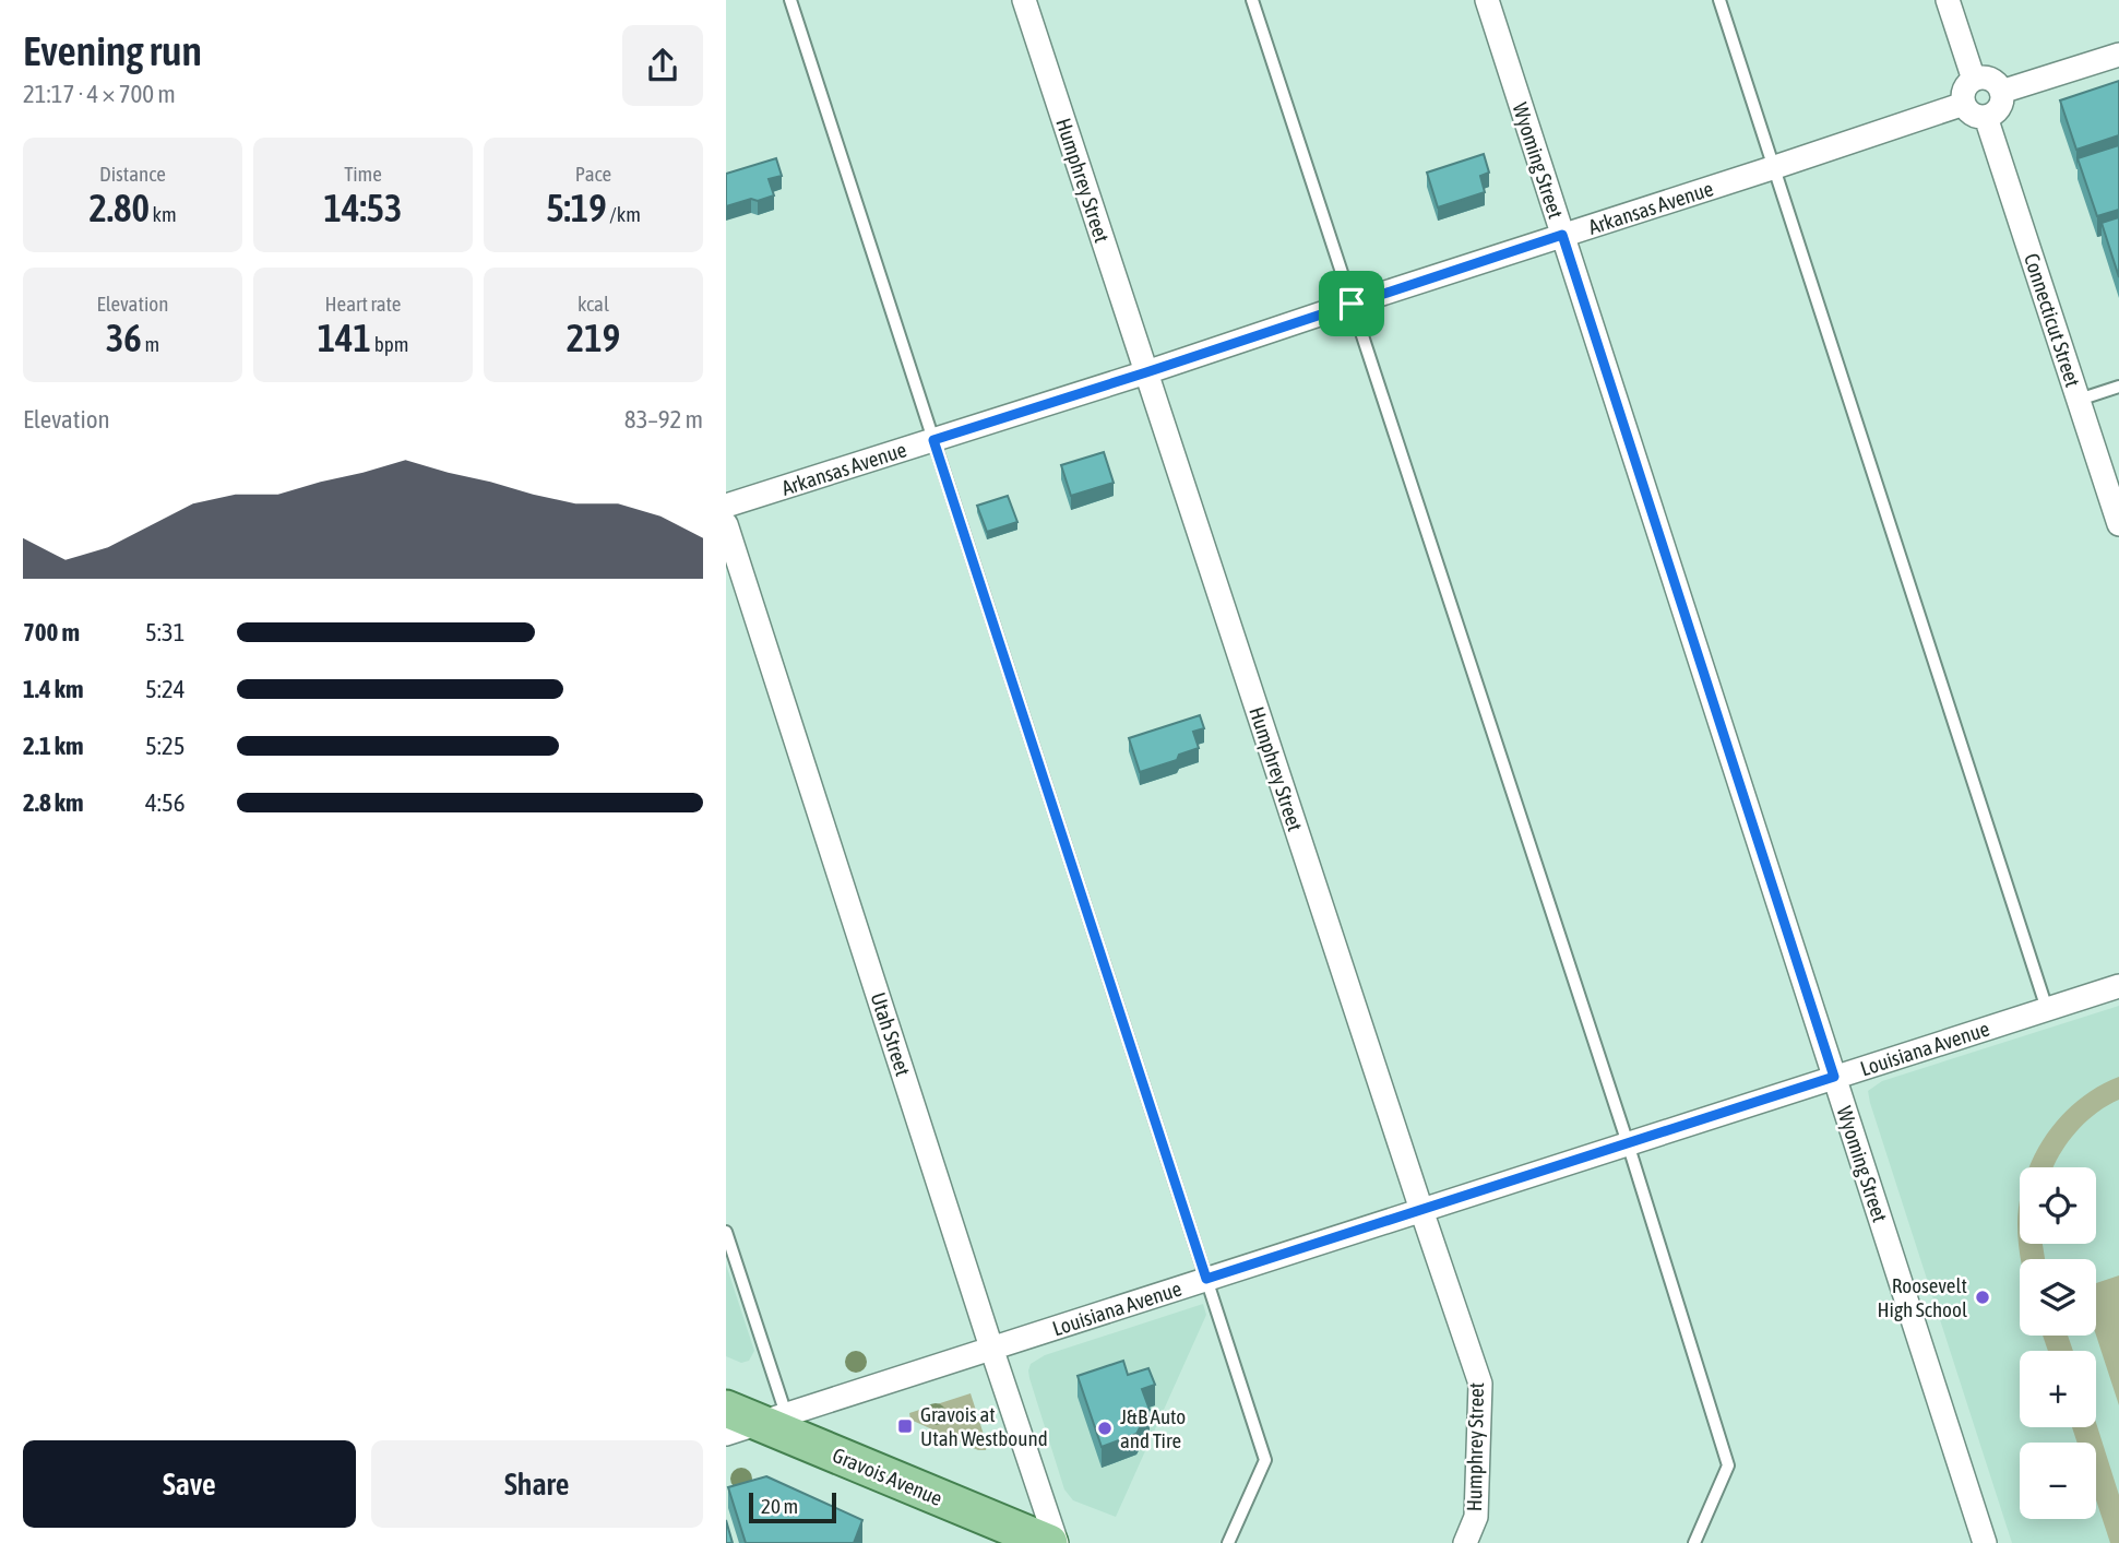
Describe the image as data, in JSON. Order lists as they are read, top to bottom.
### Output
{
  "streets": {
    "main road": ["Gravois Avenue"],
    "street": [
      "Wyoming Street",
      "Humphrey Street",
      "Arkansas Avenue",
      "Connecticut Street",
      "Utah Street",
      "Louisiana Avenue"
    ]
  },
  "crossings": [
    ["Wyoming Street", "Arkansas Avenue"],
    ["Wyoming Street", "Louisiana Avenue"],
    ["Humphrey Street", "Arkansas Avenue"],
    ["Humphrey Street", "Louisiana Avenue"],
    ["Arkansas Avenue", "Connecticut Street"],
    ["Utah Street", "Louisiana Avenue"],
    ["Louisiana Avenue", "Gravois Avenue"]
  ],
  "places": {
    "other": ["Roosevelt High School", "J&B Auto and Tire"],
    "transit": ["Gravois at Utah Westbound"]
  },
  "scale_bar": "20 m",
  "page": {
    "heading": ["Evening run", "21:17 · 4 × 700 m"],
    "stats": [
      ["Distance", "2.80 km"],
      ["Time", "14:53"],
      ["Pace", "5:19 /km"],
      ["Elevation", "36 m"],
      ["Heart rate", "141 bpm"],
      ["kcal", "219"]
    ],
    "chart": ["Elevation", "83–92 m"],
    "list": [
      {
        "name": "700 m",
        "note": "5:31"
      },
      {
        "name": "1.4 km",
        "note": "5:24"
      },
      {
        "name": "2.1 km",
        "note": "5:25"
      },
      {
        "name": "2.8 km",
        "note": "4:56"
      }
    ],
    "map_buttons": ["+", "−"],
    "buttons": ["Save", "Share"],
    "scale": "20 m"
  }
}
